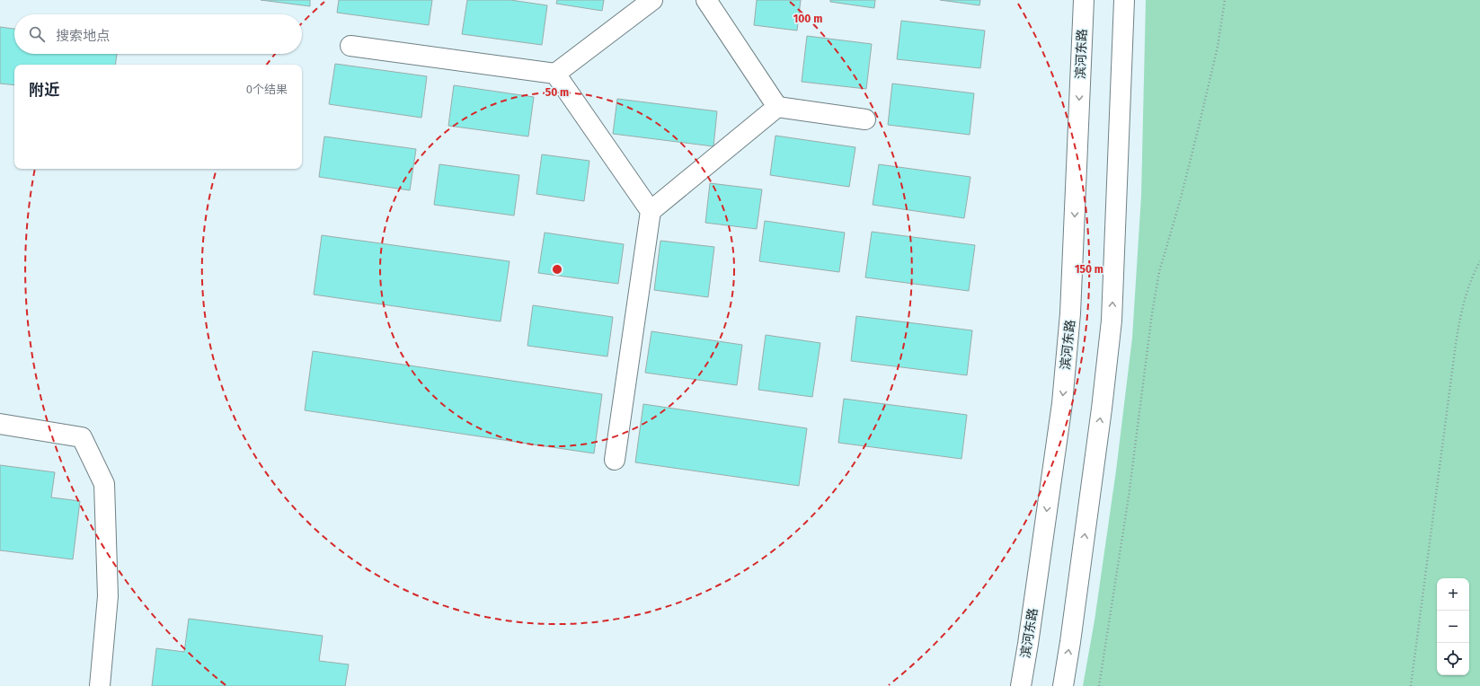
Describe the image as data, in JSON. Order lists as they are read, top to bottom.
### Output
{
  "streets": {
    "street": ["滨河东路"]
  },
  "page": {
    "search": "搜索地点",
    "heading": ["附近", "0个结果"],
    "map_buttons": ["+", "−"]
  },
  "rings": ["100 m", "50 m", "150 m"]
}
